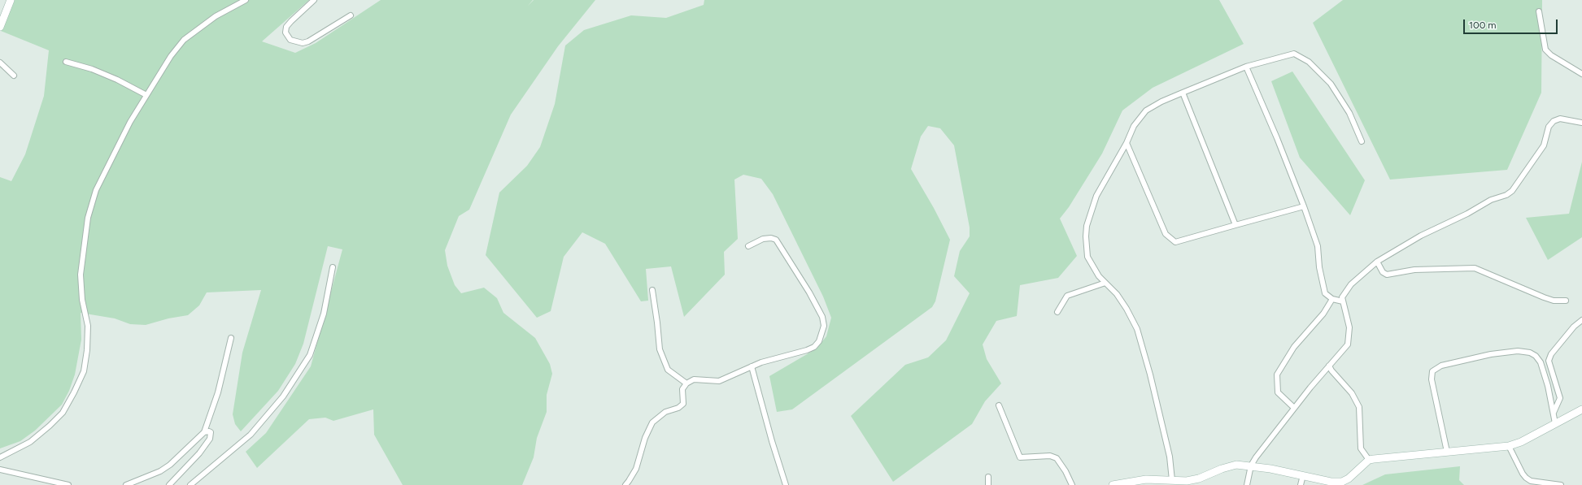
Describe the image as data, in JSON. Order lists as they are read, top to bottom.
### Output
{
  "scale_bar": "100 m"
}
